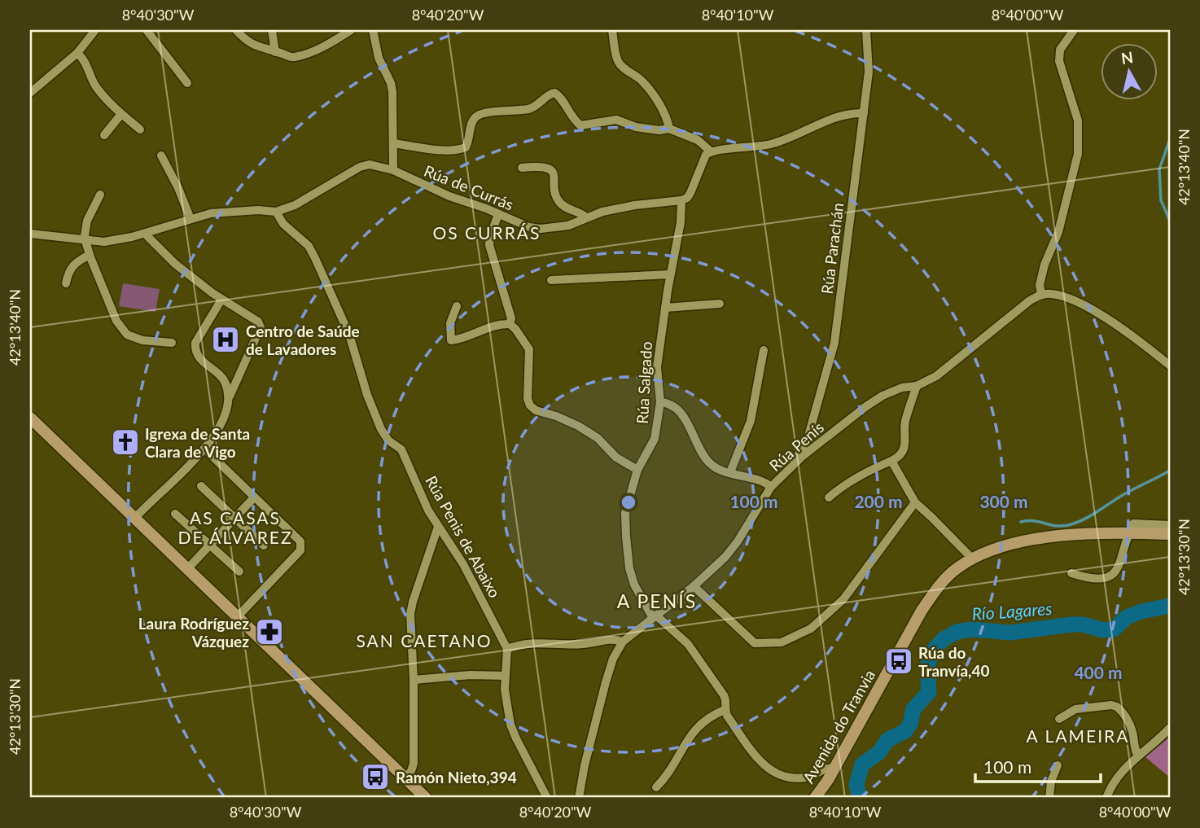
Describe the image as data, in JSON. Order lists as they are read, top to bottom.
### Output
{
  "streets": {
    "main road": ["Avenida do Tranvia"],
    "street": [
      "Rúa de Currás",
      "Rúa Parachán",
      "Rúa Salgado",
      "Rúa Penís",
      "Rúa Penis de Abaixo"
    ]
  },
  "crossings": [
    ["Rúa de Currás", "Rúa Salgado"],
    ["Rúa de Currás", "Rúa Penis de Abaixo"],
    ["Rúa Parachán", "Rúa Penís"],
    ["Rúa Salgado", "Rúa Penís"],
    ["Rúa Salgado", "Avenida do Tranvia"]
  ],
  "districts": [
    "OS CURRÁS",
    "AS CASAS DE ÁLVAREZ",
    "A PENÍS",
    "SAN CAETANO",
    "A LAMEIRA"
  ],
  "water": ["Río Lagares"],
  "places": {
    "hospital": ["Centro de Saúde de Lavadores"],
    "church": ["Igrexa de Santa Clara de Vigo"],
    "pharmacy": ["Laura Rodríguez Vázquez"],
    "bus stop": ["Rúa do Tranvía,40", "Ramón Nieto,394"]
  },
  "scale_bar": "100 m",
  "north": "top",
  "coordinates": [
    "8°40'30\"W",
    "8°40'20\"W",
    "8°40'10\"W",
    "8°40'00\"W",
    "42°13'40\"N",
    "42°13'30\"N"
  ],
  "rings": [
    "100 m",
    "200 m",
    "300 m",
    "400 m"
  ]
}
